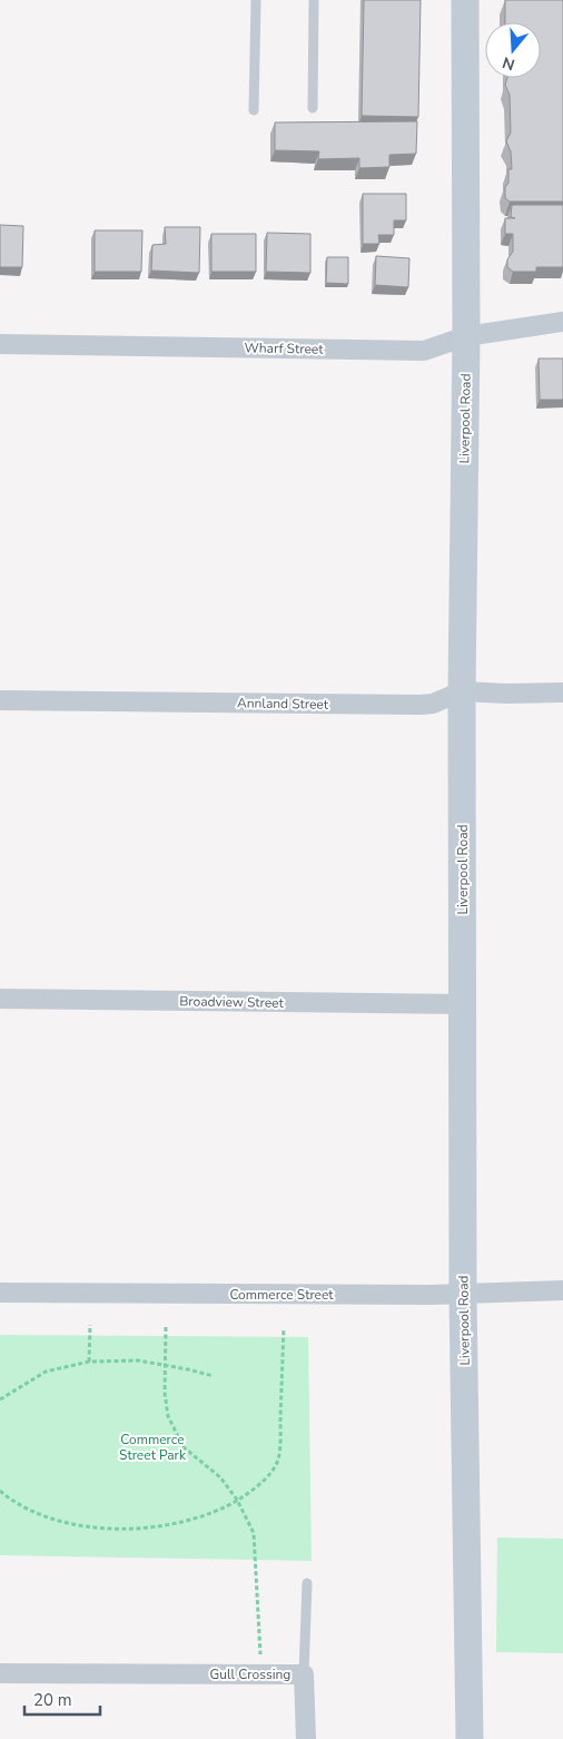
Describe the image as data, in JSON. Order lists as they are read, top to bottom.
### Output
{
  "streets": {
    "street": [
      "Wharf Street",
      "Liverpool Road",
      "Annland Street",
      "Broadview Street",
      "Commerce Street",
      "Gull Crossing"
    ]
  },
  "crossings": [
    ["Wharf Street", "Liverpool Road"],
    ["Liverpool Road", "Annland Street"],
    ["Liverpool Road", "Broadview Street"],
    ["Liverpool Road", "Commerce Street"]
  ],
  "parks": ["Commerce Street Park"],
  "scale_bar": "20 m",
  "north": "bottom"
}
